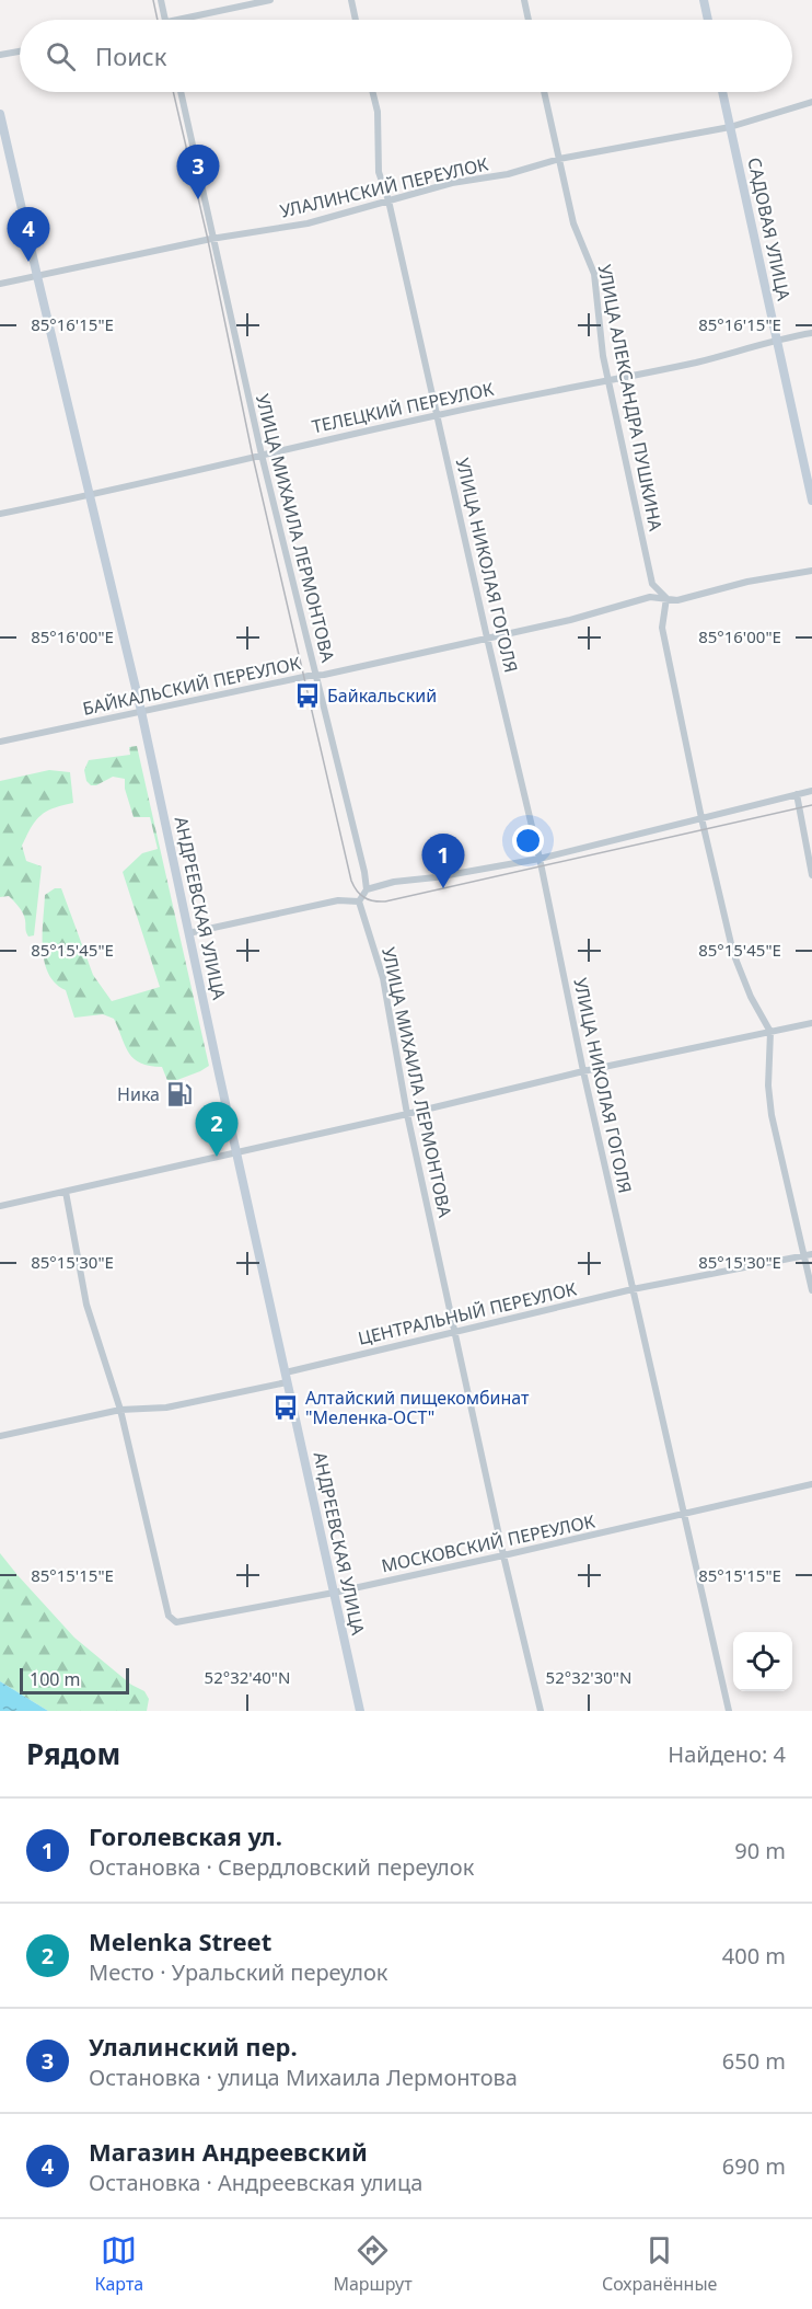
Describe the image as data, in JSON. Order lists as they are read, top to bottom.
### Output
{
  "streets": {
    "street": [
      "УЛАЛИНСКИЙ ПЕРЕУЛОК",
      "САДОВАЯ УЛИЦА",
      "УЛИЦА АЛЕКСАНДРА ПУШКИНА",
      "ТЕЛЕЦКИЙ ПЕРЕУЛОК",
      "УЛИЦА МИХАИЛА ЛЕРМОНТОВА",
      "УЛИЦА НИКОЛАЯ ГОГОЛЯ",
      "БАЙКАЛЬСКИЙ ПЕРЕУЛОК",
      "АНДРЕЕВСКАЯ УЛИЦА",
      "ЦЕНТРАЛЬНЫЙ ПЕРЕУЛОК",
      "МОСКОВСКИЙ ПЕРЕУЛОК"
    ]
  },
  "crossings": [
    ["УЛАЛИНСКИЙ ПЕРЕУЛОК", "САДОВАЯ УЛИЦА"],
    ["УЛАЛИНСКИЙ ПЕРЕУЛОК", "УЛИЦА АЛЕКСАНДРА ПУШКИНА"],
    ["УЛАЛИНСКИЙ ПЕРЕУЛОК", "УЛИЦА МИХАИЛА ЛЕРМОНТОВА"],
    ["УЛАЛИНСКИЙ ПЕРЕУЛОК", "УЛИЦА НИКОЛАЯ ГОГОЛЯ"],
    ["УЛАЛИНСКИЙ ПЕРЕУЛОК", "АНДРЕЕВСКАЯ УЛИЦА"],
    ["САДОВАЯ УЛИЦА", "ТЕЛЕЦКИЙ ПЕРЕУЛОК"],
    ["УЛИЦА АЛЕКСАНДРА ПУШКИНА", "ТЕЛЕЦКИЙ ПЕРЕУЛОК"],
    ["УЛИЦА АЛЕКСАНДРА ПУШКИНА", "БАЙКАЛЬСКИЙ ПЕРЕУЛОК"],
    ["ТЕЛЕЦКИЙ ПЕРЕУЛОК", "УЛИЦА МИХАИЛА ЛЕРМОНТОВА"],
    ["ТЕЛЕЦКИЙ ПЕРЕУЛОК", "УЛИЦА НИКОЛАЯ ГОГОЛЯ"],
    ["ТЕЛЕЦКИЙ ПЕРЕУЛОК", "АНДРЕЕВСКАЯ УЛИЦА"],
    ["УЛИЦА МИХАИЛА ЛЕРМОНТОВА", "БАЙКАЛЬСКИЙ ПЕРЕУЛОК"],
    ["УЛИЦА МИХАИЛА ЛЕРМОНТОВА", "ЦЕНТРАЛЬНЫЙ ПЕРЕУЛОК"],
    ["УЛИЦА МИХАИЛА ЛЕРМОНТОВА", "МОСКОВСКИЙ ПЕРЕУЛОК"],
    ["УЛИЦА НИКОЛАЯ ГОГОЛЯ", "БАЙКАЛЬСКИЙ ПЕРЕУЛОК"],
    ["УЛИЦА НИКОЛАЯ ГОГОЛЯ", "ЦЕНТРАЛЬНЫЙ ПЕРЕУЛОК"],
    ["УЛИЦА НИКОЛАЯ ГОГОЛЯ", "МОСКОВСКИЙ ПЕРЕУЛОК"],
    ["БАЙКАЛЬСКИЙ ПЕРЕУЛОК", "АНДРЕЕВСКАЯ УЛИЦА"],
    ["АНДРЕЕВСКАЯ УЛИЦА", "ЦЕНТРАЛЬНЫЙ ПЕРЕУЛОК"],
    ["АНДРЕЕВСКАЯ УЛИЦА", "МОСКОВСКИЙ ПЕРЕУЛОК"],
    ["ЦЕНТРАЛЬНЫЙ ПЕРЕУЛОК", "МОСКОВСКИЙ ПЕРЕУЛОК"]
  ],
  "places": {
    "bus stop": ["Байкальский", "Алтайский пищекомбинат \"Меленка-ОСТ\""],
    "fuel station": ["Ника"]
  },
  "scale_bar": "100 m",
  "page": {
    "search": "Поиск",
    "pins": [
      "3",
      "4",
      "1",
      "2"
    ],
    "scale": "100 m",
    "heading": ["Рядом", "Найдено: 4"],
    "list": [
      {
        "mark": "1",
        "name": "Гоголевская ул.",
        "note": "Остановка · Свердловский переулок",
        "value": "90 m"
      },
      {
        "mark": "2",
        "name": "Melenka Street",
        "note": "Место · Уральский переулок",
        "value": "400 m"
      },
      {
        "mark": "3",
        "name": "Улалинский пер.",
        "note": "Остановка · улица Михаила Лермонтова",
        "value": "650 m"
      },
      {
        "mark": "4",
        "name": "Магазин Андреевский",
        "note": "Остановка · Андреевская улица",
        "value": "690 m"
      }
    ],
    "nav": ["Карта", "Маршрут", "Сохранённые"]
  },
  "coordinates": [
    "85°16'15\"E",
    "85°16'00\"E",
    "85°15'45\"E",
    "85°15'30\"E",
    "85°15'15\"E",
    "52°32'40\"N",
    "52°32'30\"N"
  ]
}
